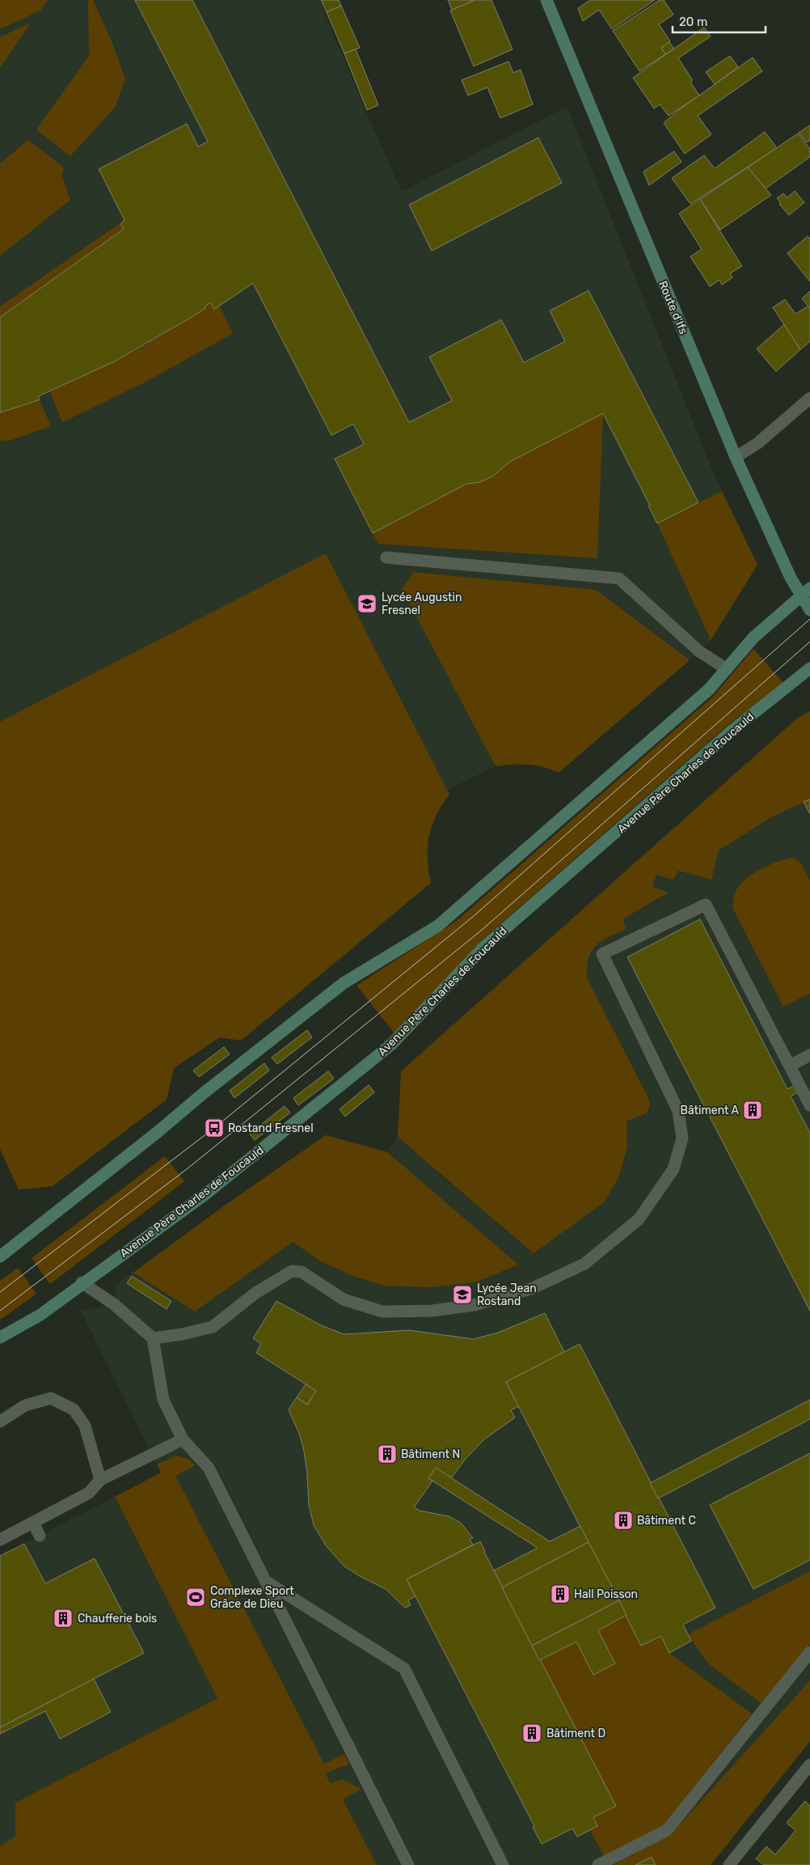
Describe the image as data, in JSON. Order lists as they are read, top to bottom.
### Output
{
  "streets": {
    "main road": ["Route d'Ifs", "Avenue Père Charles de Foucauld"]
  },
  "places": {
    "school or university": ["Lycée Augustin Fresnel", "Lycée Jean Rostand"],
    "building": [
      "Bâtiment A",
      "Bâtiment N",
      "Bâtiment C",
      "Hall Poisson",
      "Chaufferie bois",
      "Bâtiment D"
    ],
    "bus stop": ["Rostand Fresnel"],
    "sports": ["Complexe Sport Grâce de Dieu"]
  },
  "scale_bar": "20 m"
}
